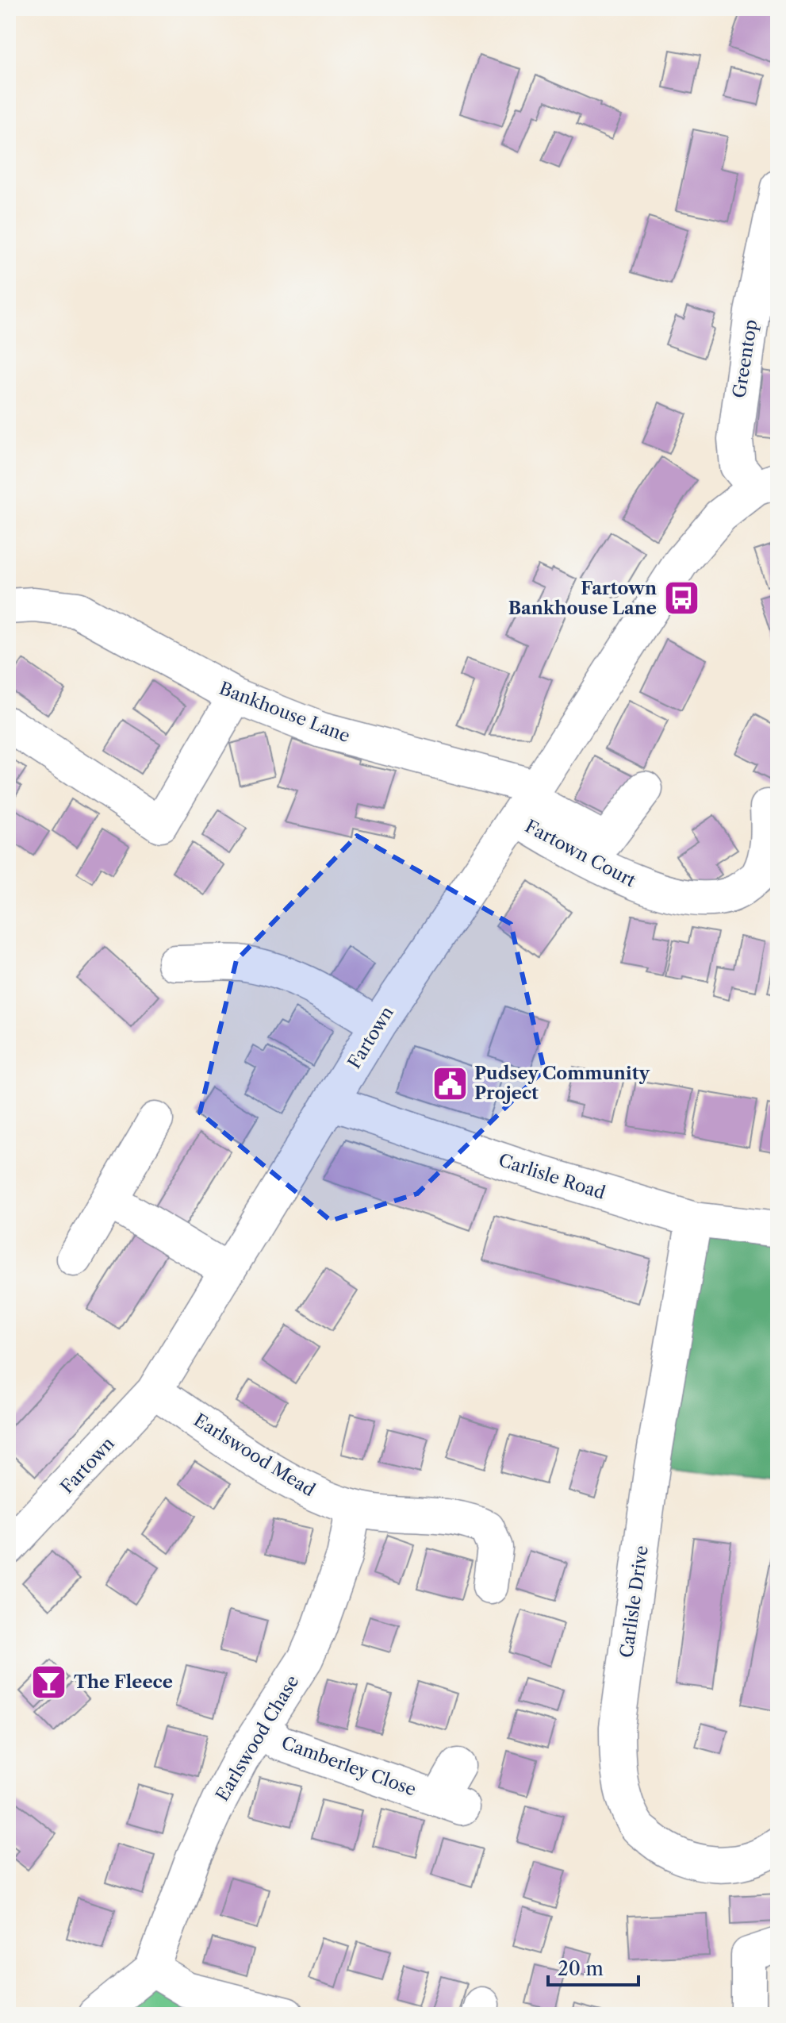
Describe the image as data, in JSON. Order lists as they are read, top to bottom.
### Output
{
  "streets": {
    "street": [
      "Greentop",
      "Bankhouse Lane",
      "Fartown Court",
      "Fartown",
      "Carlisle Road",
      "Earlswood Mead",
      "Carlisle Drive",
      "Earlswood Chase",
      "Camberley Close"
    ]
  },
  "crossings": [
    ["Greentop", "Fartown"],
    ["Bankhouse Lane", "Fartown Court"],
    ["Bankhouse Lane", "Fartown"],
    ["Fartown Court", "Fartown"],
    ["Fartown", "Carlisle Road"],
    ["Fartown", "Earlswood Mead"],
    ["Carlisle Road", "Carlisle Drive"],
    ["Earlswood Mead", "Earlswood Chase"],
    ["Earlswood Chase", "Camberley Close"]
  ],
  "places": {
    "bus stop": ["Fartown Bankhouse Lane"],
    "public building": ["Pudsey Community Project"],
    "bar": ["The Fleece"]
  },
  "scale_bar": "20 m"
}
